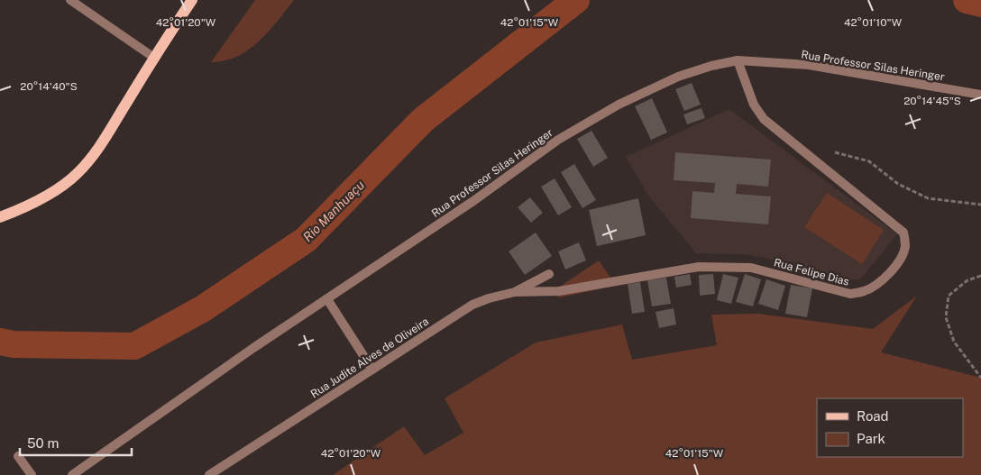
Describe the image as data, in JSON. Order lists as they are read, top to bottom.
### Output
{
  "streets": {
    "street": ["Rua Professor Silas Heringer", "Rua Felipe Dias", "Rua Judite Alves de Oliveira"]
  },
  "crossings": [
    ["Rua Professor Silas Heringer", "Rua Felipe Dias"],
    ["Rua Felipe Dias", "Rua Judite Alves de Oliveira"]
  ],
  "water": ["Rio Manhuaçu"],
  "legend": ["Road", "Park"],
  "scale_bar": "50 m",
  "coordinates": [
    "42°01'20\"W",
    "42°01'15\"W",
    "42°01'10\"W",
    "20°14'40\"S",
    "20°14'45\"S"
  ]
}
